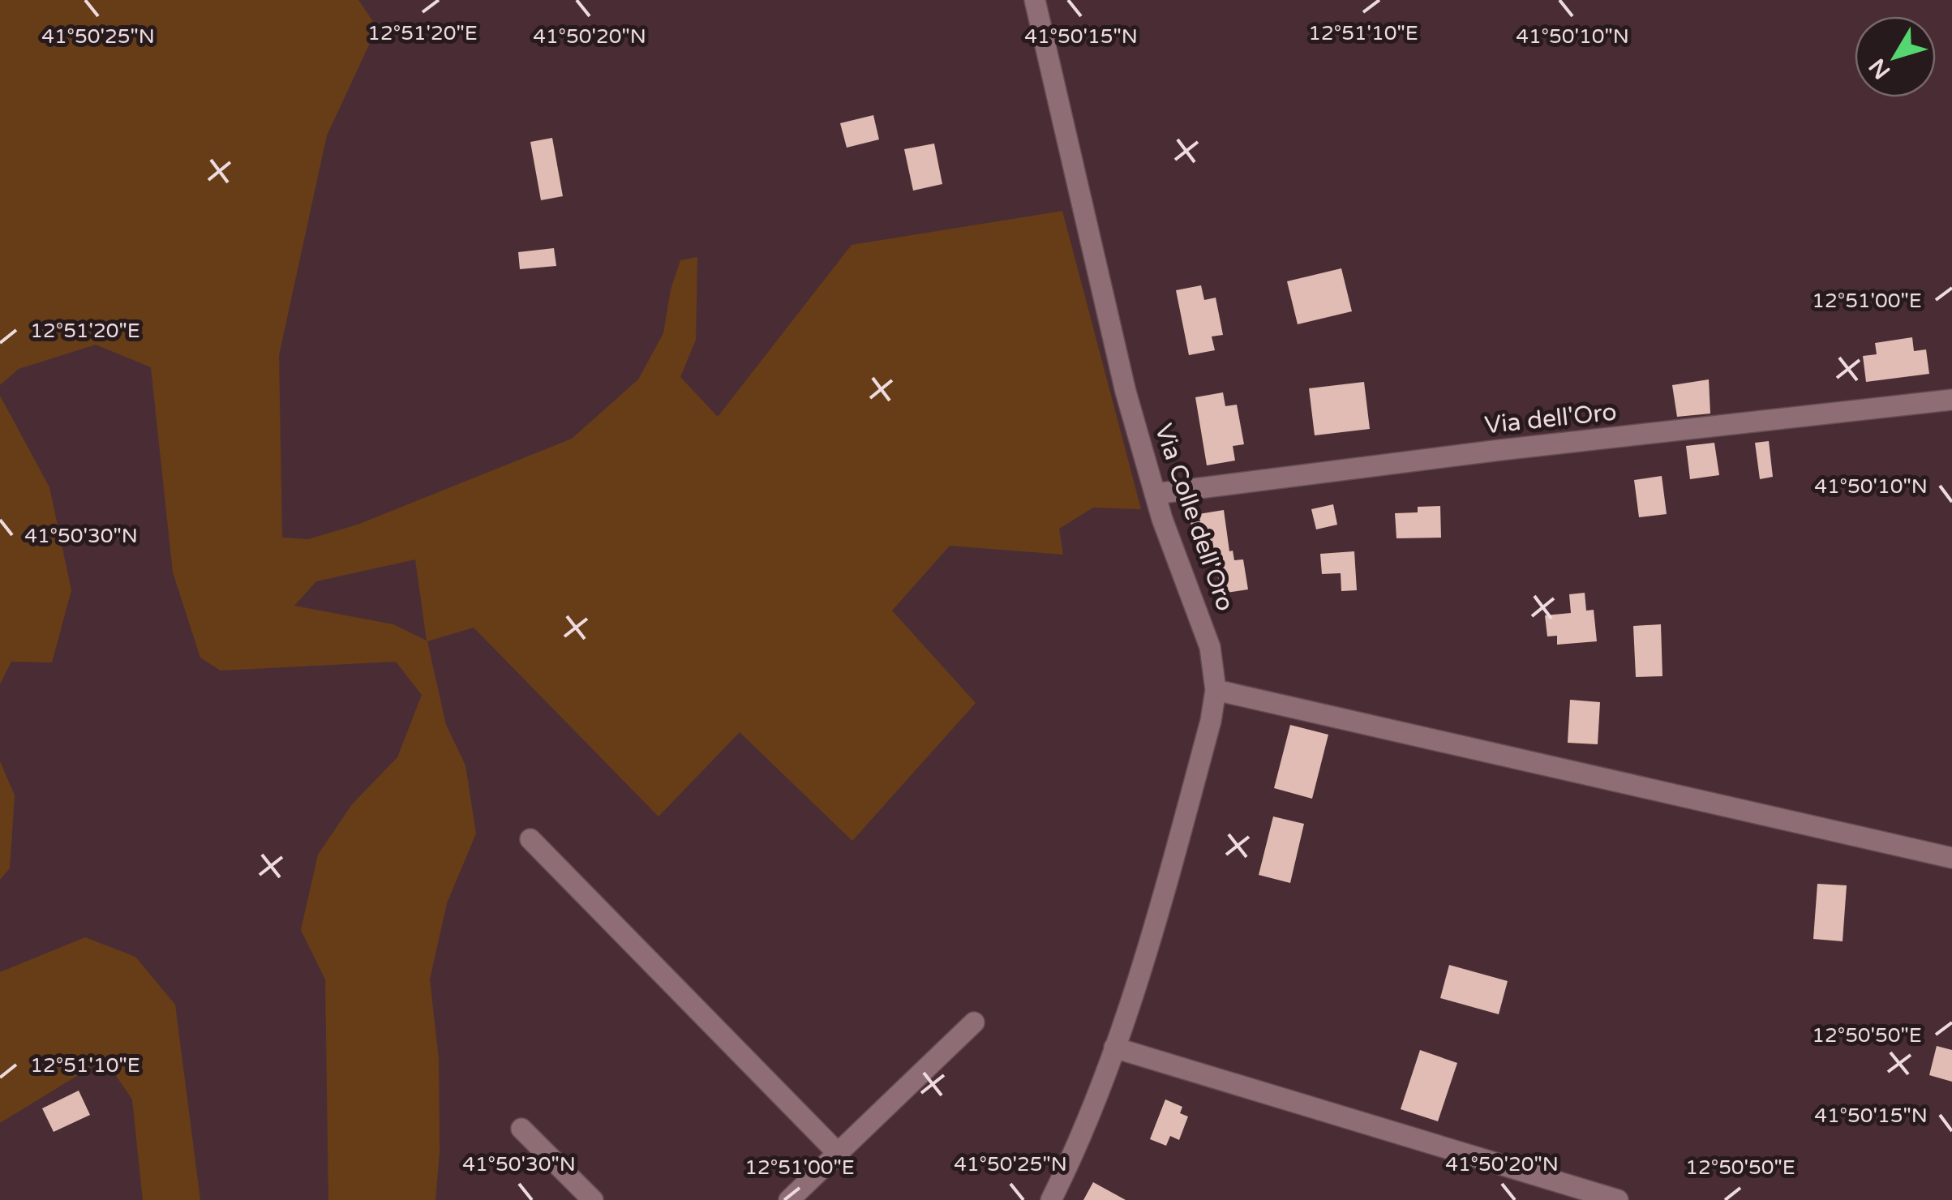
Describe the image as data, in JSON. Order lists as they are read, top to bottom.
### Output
{
  "streets": {
    "street": ["Via dell'Oro", "Via Colle dell'Oro"]
  },
  "crossings": [
    ["Via dell'Oro", "Via Colle dell'Oro"]
  ],
  "north": "bottom left",
  "coordinates": [
    "12°51'20\"E",
    "12°51'10\"E",
    "41°50'25\"N",
    "41°50'20\"N",
    "41°50'15\"N",
    "41°50'10\"N",
    "12°51'00\"E",
    "41°50'30\"N",
    "12°50'50\"E"
  ]
}
